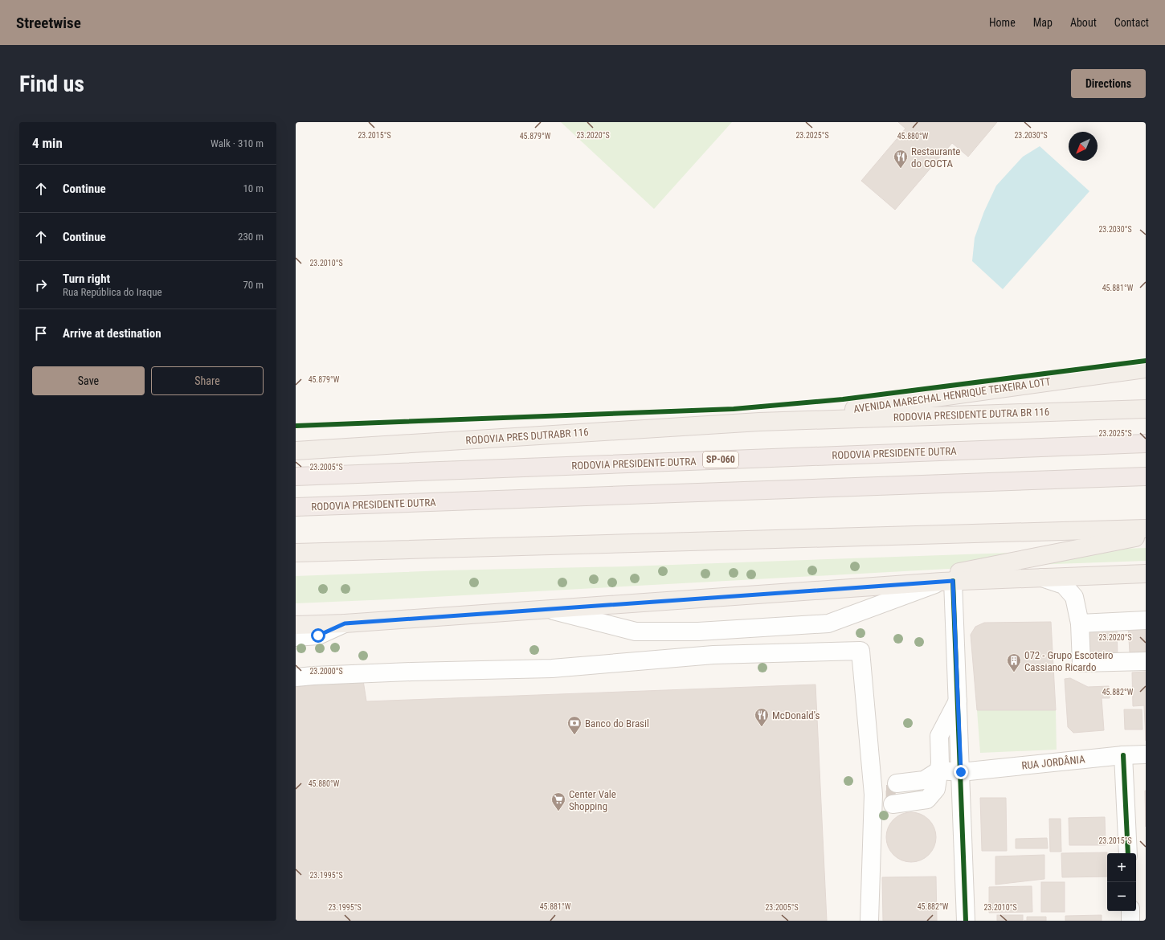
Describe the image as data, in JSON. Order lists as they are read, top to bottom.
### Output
{
  "streets": {
    "highway": ["RODOVIA PRESIDENTE DUTRA", "SP-060"],
    "main road": ["AVENIDA MARECHAL HENRIQUE TEIXEIRA LOTT", "RODOVIA PRESIDENTE DUTRA BR 116", "RODOVIA PRES DUTRABR 116"],
    "street": ["RUA JORDÂNIA"]
  },
  "crossings": [
    ["AVENIDA MARECHAL HENRIQUE TEIXEIRA LOTT", "RODOVIA PRESIDENTE DUTRA BR 116"],
    ["AVENIDA MARECHAL HENRIQUE TEIXEIRA LOTT", "RODOVIA PRES DUTRABR 116"],
    ["RODOVIA PRESIDENTE DUTRA BR 116", "RODOVIA PRES DUTRABR 116"]
  ],
  "places": {
    "restaurant": ["Restaurante do COCTA", "McDonald's"],
    "building": ["072 - Grupo Escoteiro Cassiano Ricardo"],
    "bank": ["Banco do Brasil"],
    "supermarket": ["Center Vale Shopping"]
  },
  "north": "bottom left",
  "page": {
    "header": "Streetwise",
    "nav": [
      "Home",
      "Map",
      "About",
      "Contact"
    ],
    "buttons": [
      "Directions",
      ["Save", "Share"]
    ],
    "title": "Find us",
    "heading": ["4 min", "Walk · 310 m"],
    "list": [
      ["Continue", "10 m"],
      ["Continue", "230 m"],
      ["Turn right", "Rua República do Iraque", "70 m"],
      "Arrive at destination"
    ],
    "map_buttons": ["+", "−"]
  },
  "coordinates": [
    "23.2015°S",
    "23.2020°S",
    "23.2025°S",
    "23.2030°S",
    "45.879°W",
    "45.880°W",
    "23.2010°S",
    "45.881°W",
    "23.2005°S",
    "23.2000°S",
    "45.882°W",
    "23.1995°S"
  ]
}
